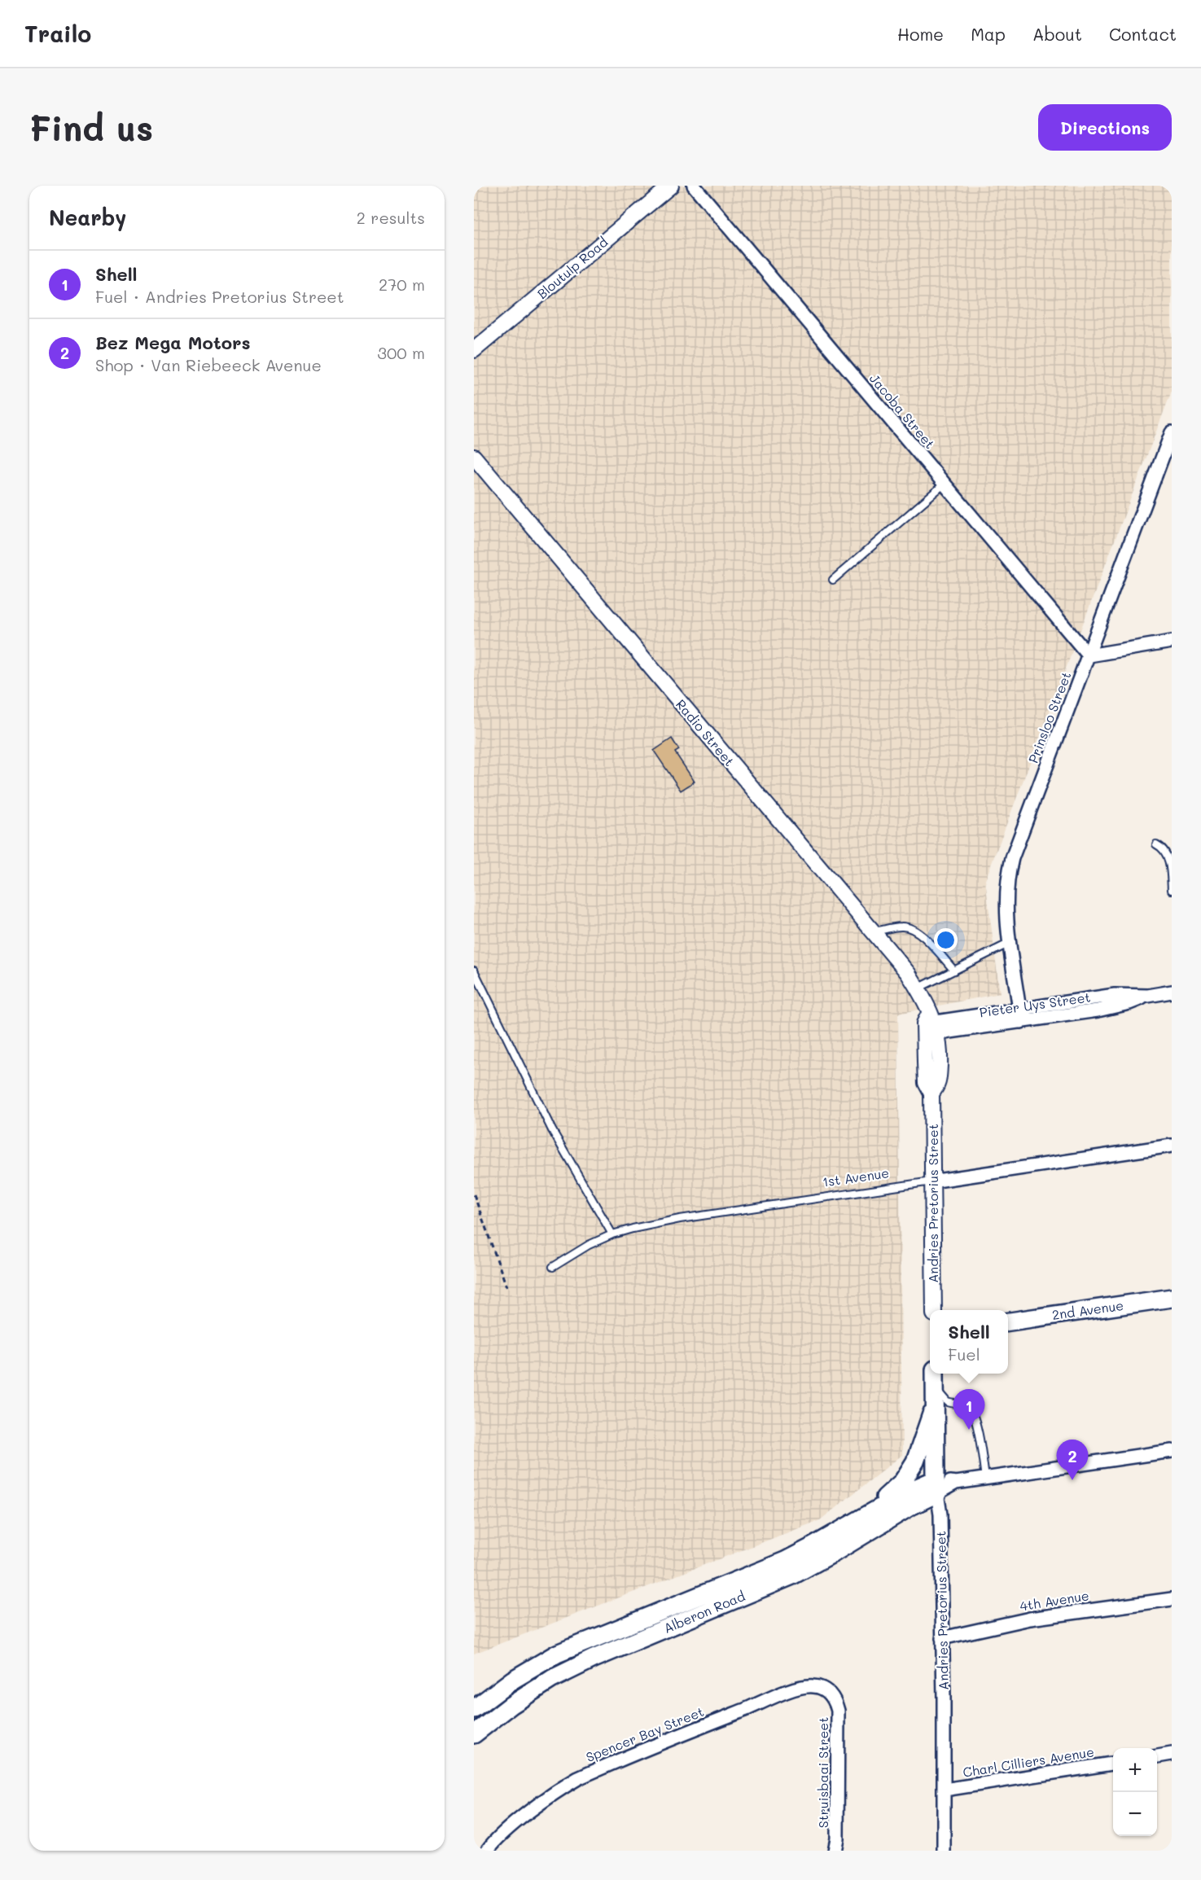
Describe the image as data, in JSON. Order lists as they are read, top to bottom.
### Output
{
  "streets": {
    "main road": ["Andries Pretorius Street", "2nd Avenue", "Alberon Road"],
    "street": [
      "Bloutulp Road",
      "Jacoba Street",
      "Prinsloo Street",
      "Radio Street",
      "Pieter Uys Street",
      "1st Avenue",
      "4th Avenue",
      "Spencer Bay Street",
      "Charl Cilliers Avenue",
      "Struisbaai Street"
    ]
  },
  "crossings": [
    ["Jacoba Street", "Prinsloo Street"],
    ["Prinsloo Street", "Pieter Uys Street"],
    ["Radio Street", "Pieter Uys Street"],
    ["Radio Street", "Andries Pretorius Street"],
    ["Pieter Uys Street", "Andries Pretorius Street"],
    ["1st Avenue", "Andries Pretorius Street"],
    ["Andries Pretorius Street", "4th Avenue"],
    ["Andries Pretorius Street", "Alberon Road"],
    ["Andries Pretorius Street", "Charl Cilliers Avenue"],
    ["Spencer Bay Street", "Struisbaai Street"]
  ],
  "page": {
    "header": "Trailo",
    "nav": [
      "Home",
      "Map",
      "About",
      "Contact"
    ],
    "buttons": "Directions",
    "title": "Find us",
    "heading": ["Nearby", "2 results"],
    "list": [
      {
        "mark": "1",
        "name": "Shell",
        "note": "Fuel · Andries Pretorius Street",
        "value": "270 m"
      },
      {
        "mark": "2",
        "name": "Bez Mega Motors",
        "note": "Shop · Van Riebeeck Avenue",
        "value": "300 m"
      }
    ],
    "popup": ["Shell", "Fuel"],
    "pins": ["1", "2"],
    "map_buttons": ["+", "−"]
  }
}
